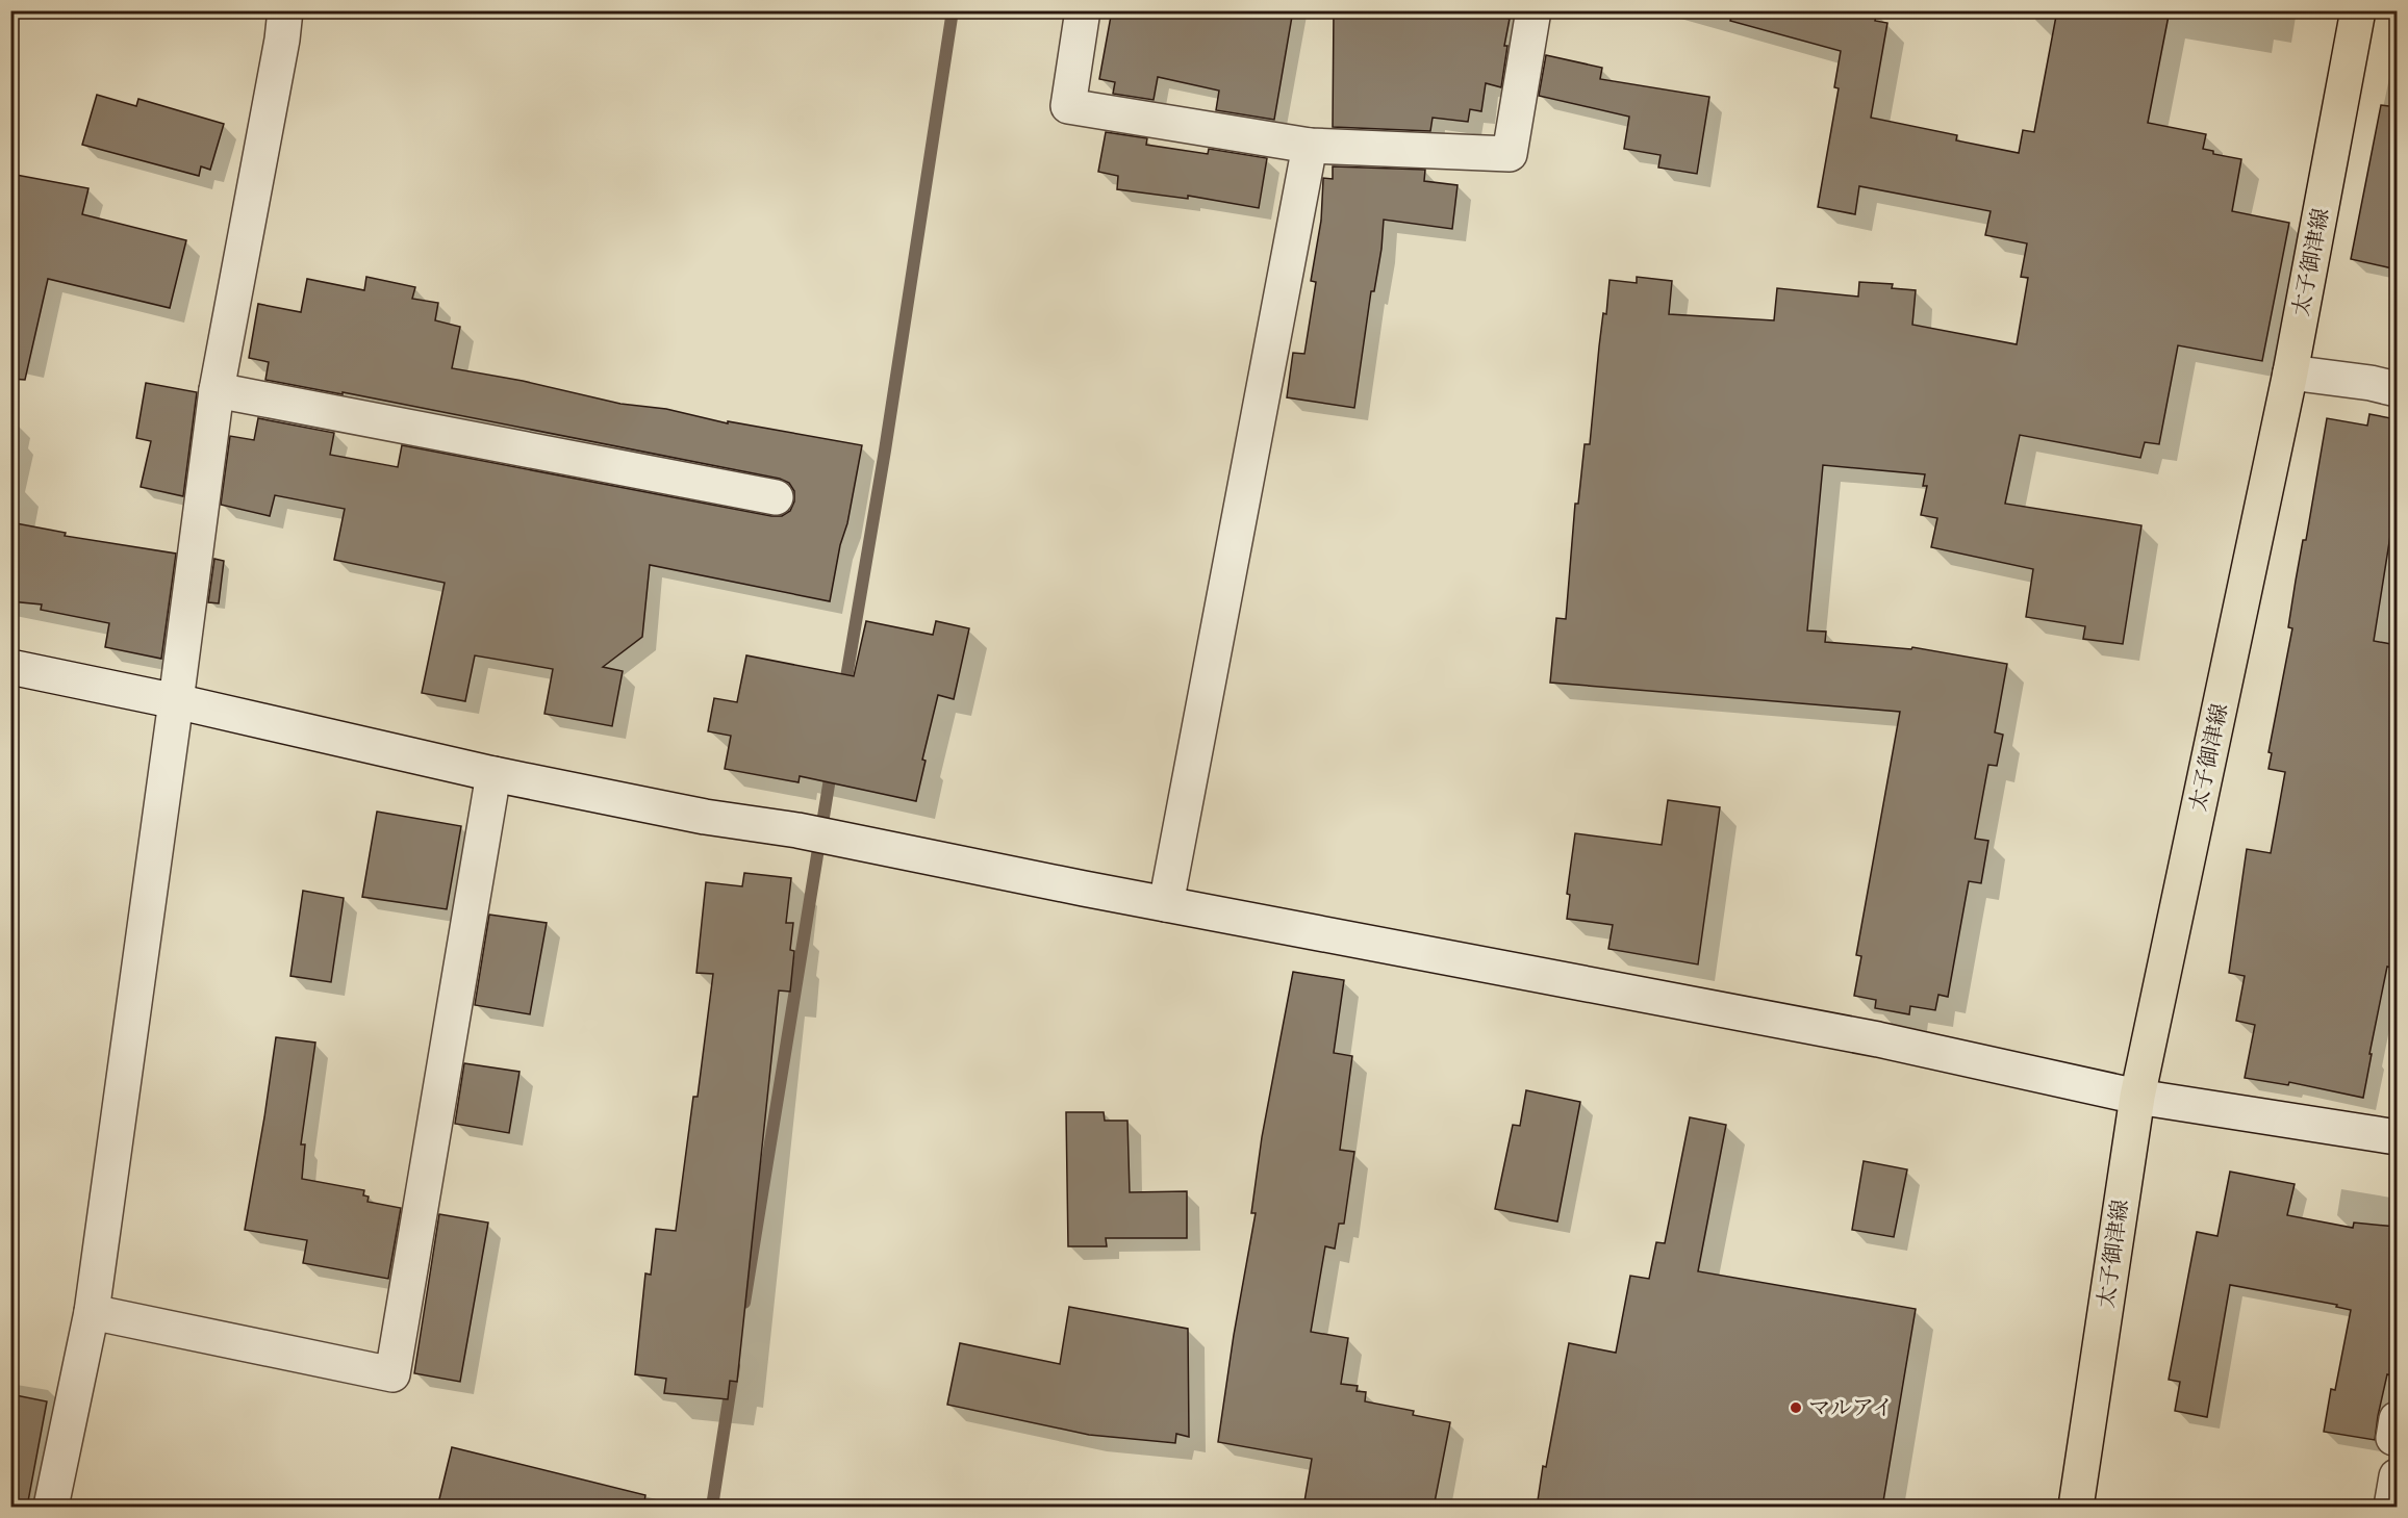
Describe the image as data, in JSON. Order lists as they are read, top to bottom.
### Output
{
  "streets": {
    "main road": ["太子御津線"]
  },
  "places": ["マルアイ"]
}
